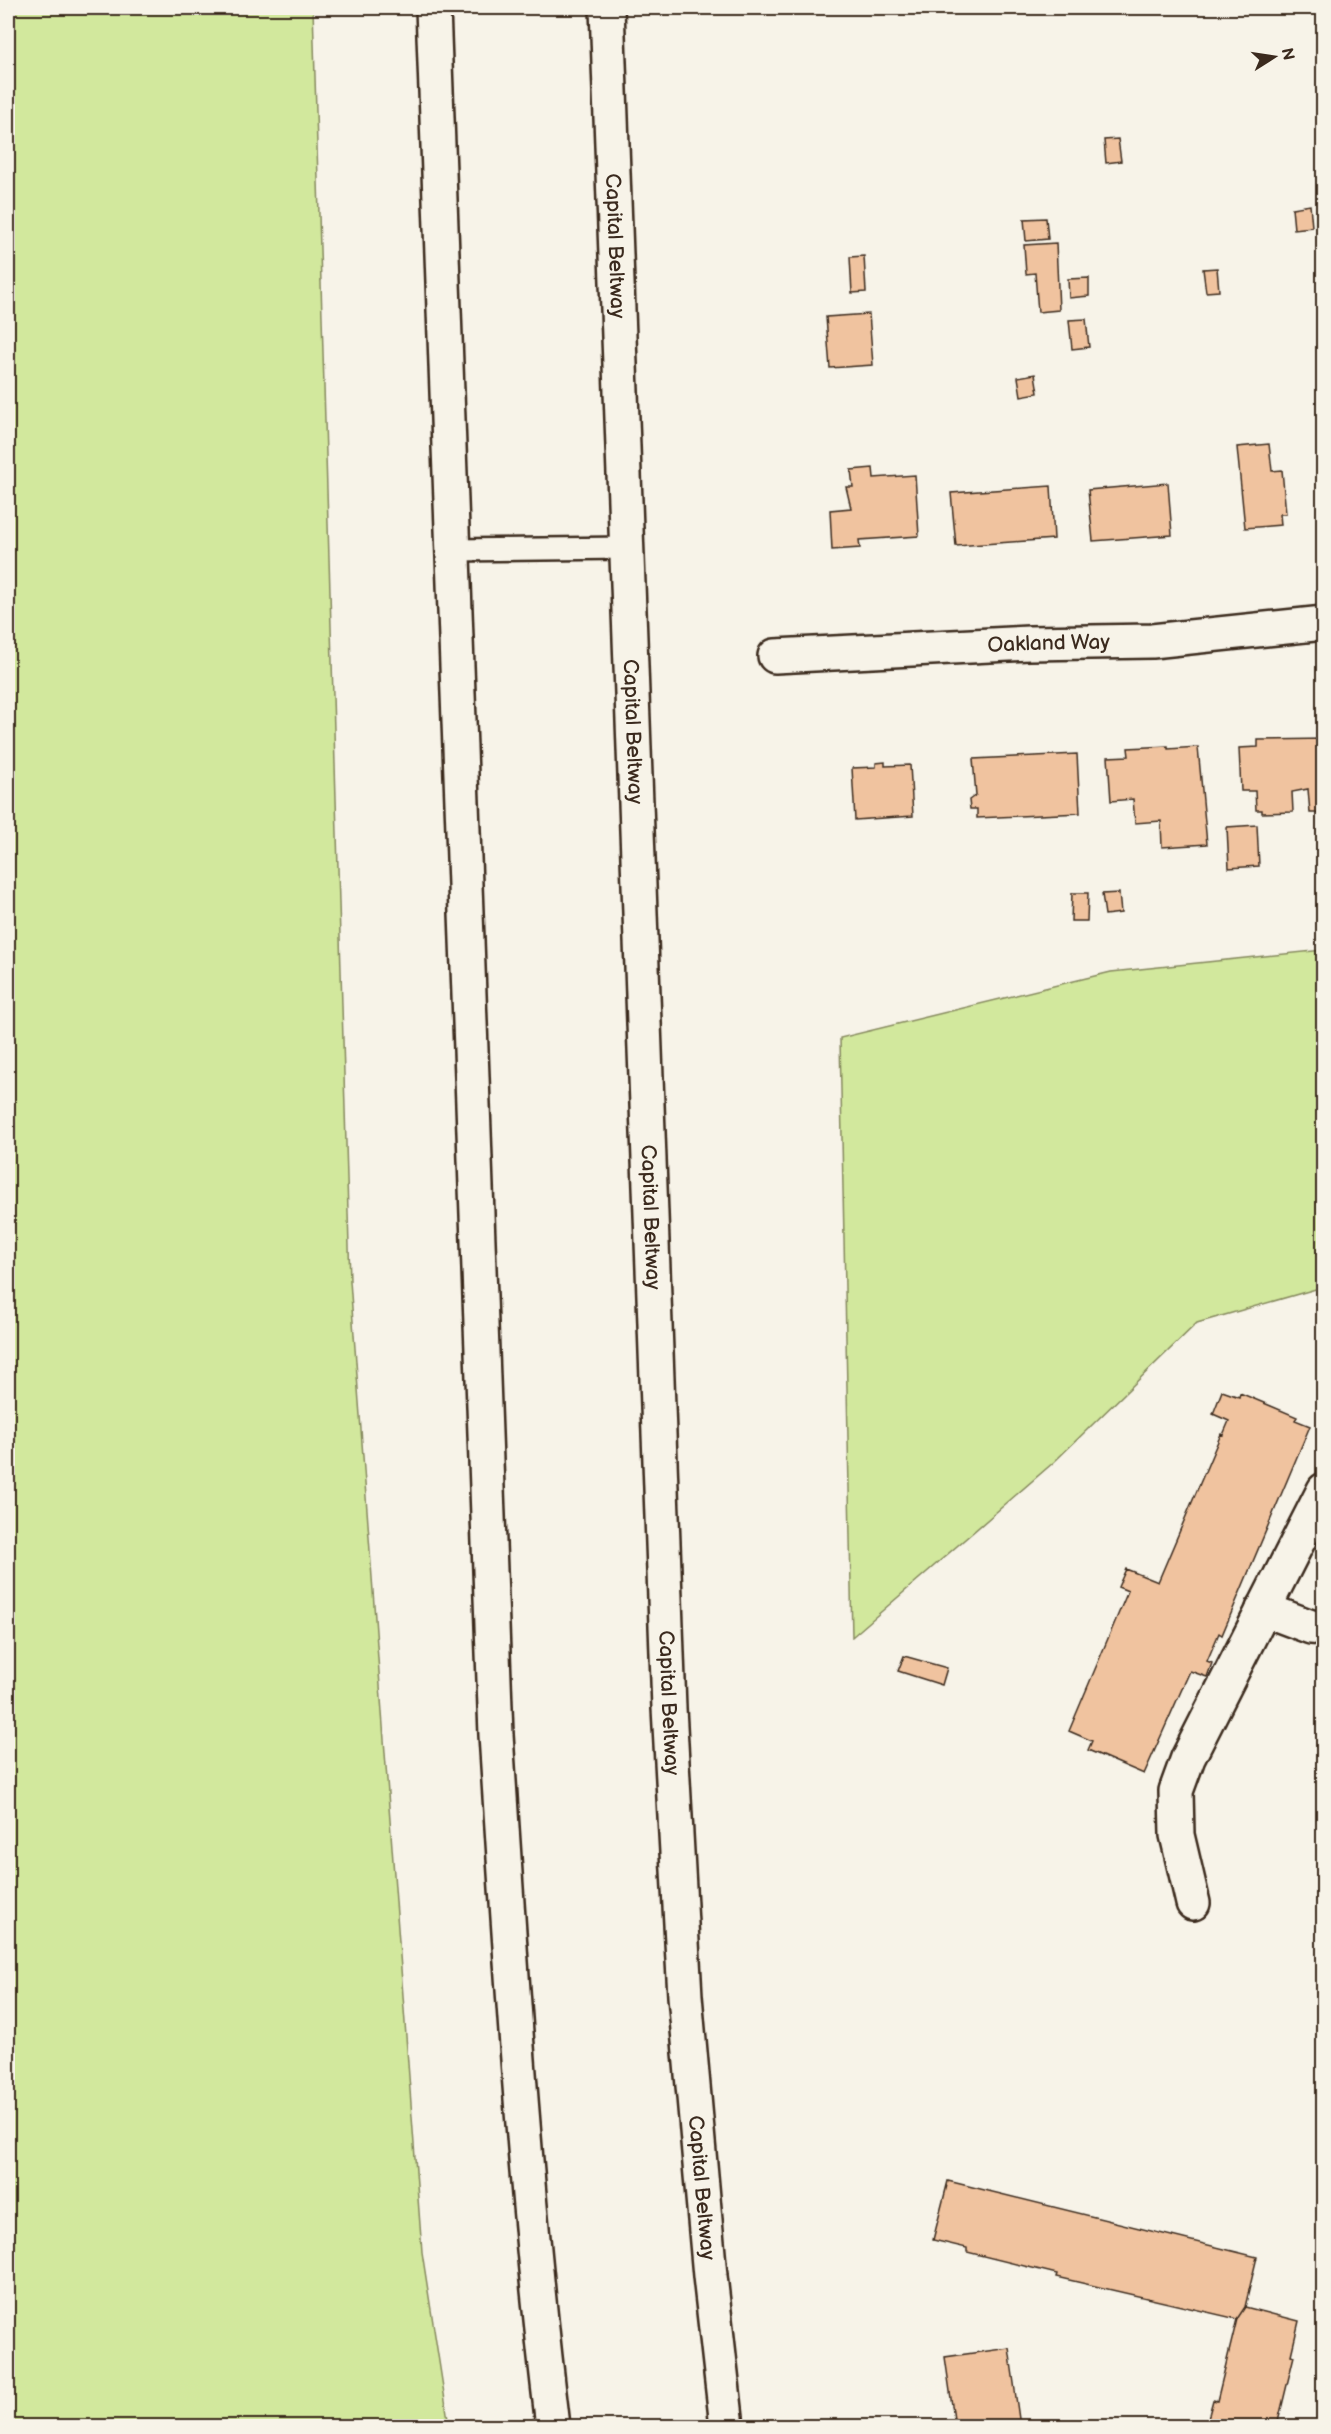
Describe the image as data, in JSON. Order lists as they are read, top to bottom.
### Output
{
  "streets": {
    "main road": ["Capital Beltway", "Oakland Way"]
  },
  "north": "right"
}
